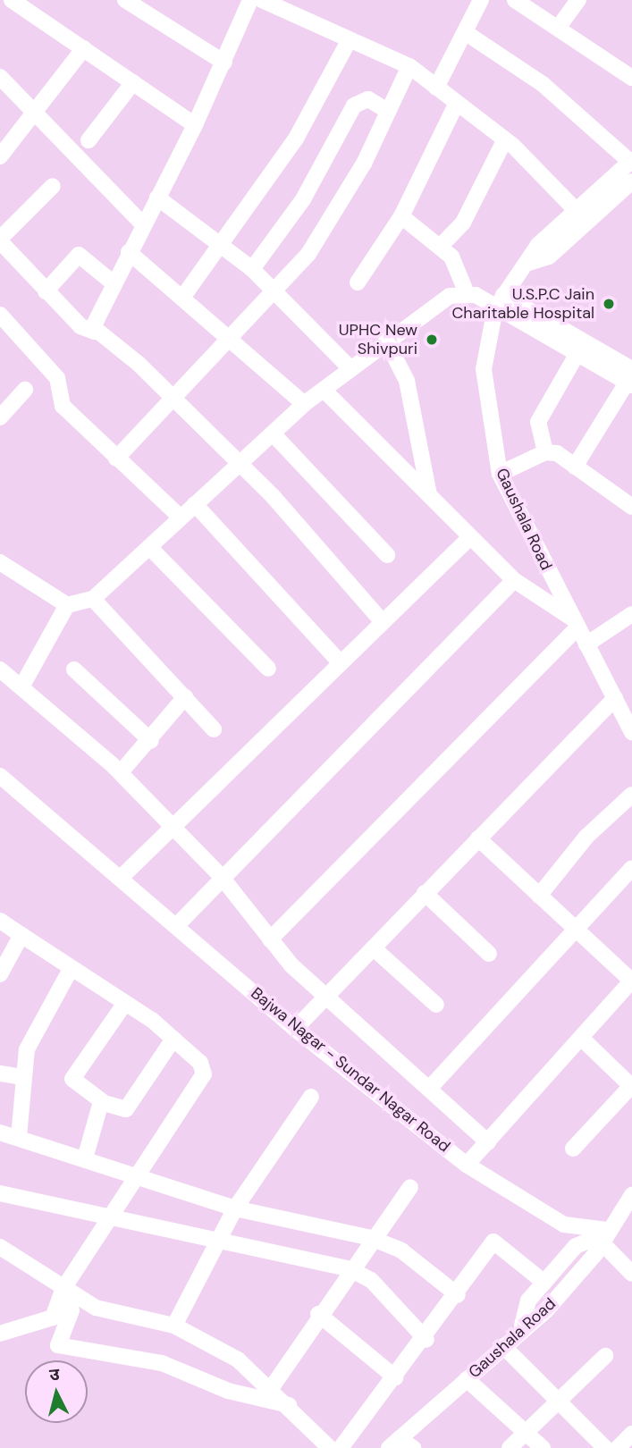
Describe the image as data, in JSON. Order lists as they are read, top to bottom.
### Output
{
  "streets": {
    "street": ["Gaushala Road", "Bajwa Nagar - Sundar Nagar Road"]
  },
  "crossings": [
    ["Gaushala Road", "Bajwa Nagar - Sundar Nagar Road"]
  ],
  "places": ["U.S.P.C Jain Charitable Hospital", "UPHC New Shivpuri"],
  "north": "top"
}
